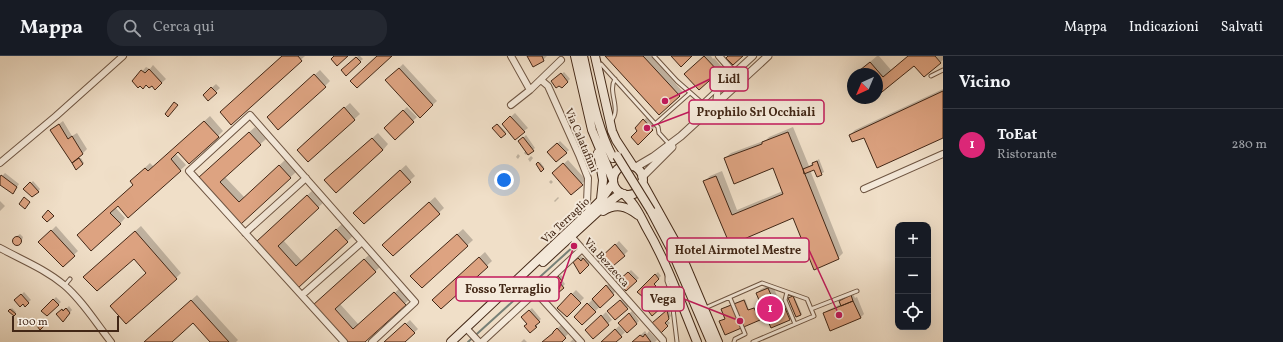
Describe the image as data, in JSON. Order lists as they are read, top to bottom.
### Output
{
  "streets": {
    "main road": ["Via Terraglio"],
    "street": ["Via Calatafimi", "Via Bezzecca"]
  },
  "crossings": [
    ["Via Calatafimi", "Via Terraglio"],
    ["Via Terraglio", "Via Bezzecca"]
  ],
  "places": [
    "Lidl",
    "Prophilo Srl Occhiali",
    "Fosso Terraglio",
    "Hotel Airmotel Mestre",
    "Vega"
  ],
  "scale_bar": "100 m",
  "north": "bottom left",
  "page": {
    "header": "Mappa",
    "search": "Cerca qui",
    "nav": ["Mappa", "Indicazioni", "Salvati"],
    "heading": "Vicino",
    "list": [
      {
        "mark": "1",
        "name": "ToEat",
        "note": "Ristorante",
        "value": "280 m"
      }
    ],
    "map_buttons": ["+", "−"],
    "pins": "1",
    "scale": "100 m"
  }
}
